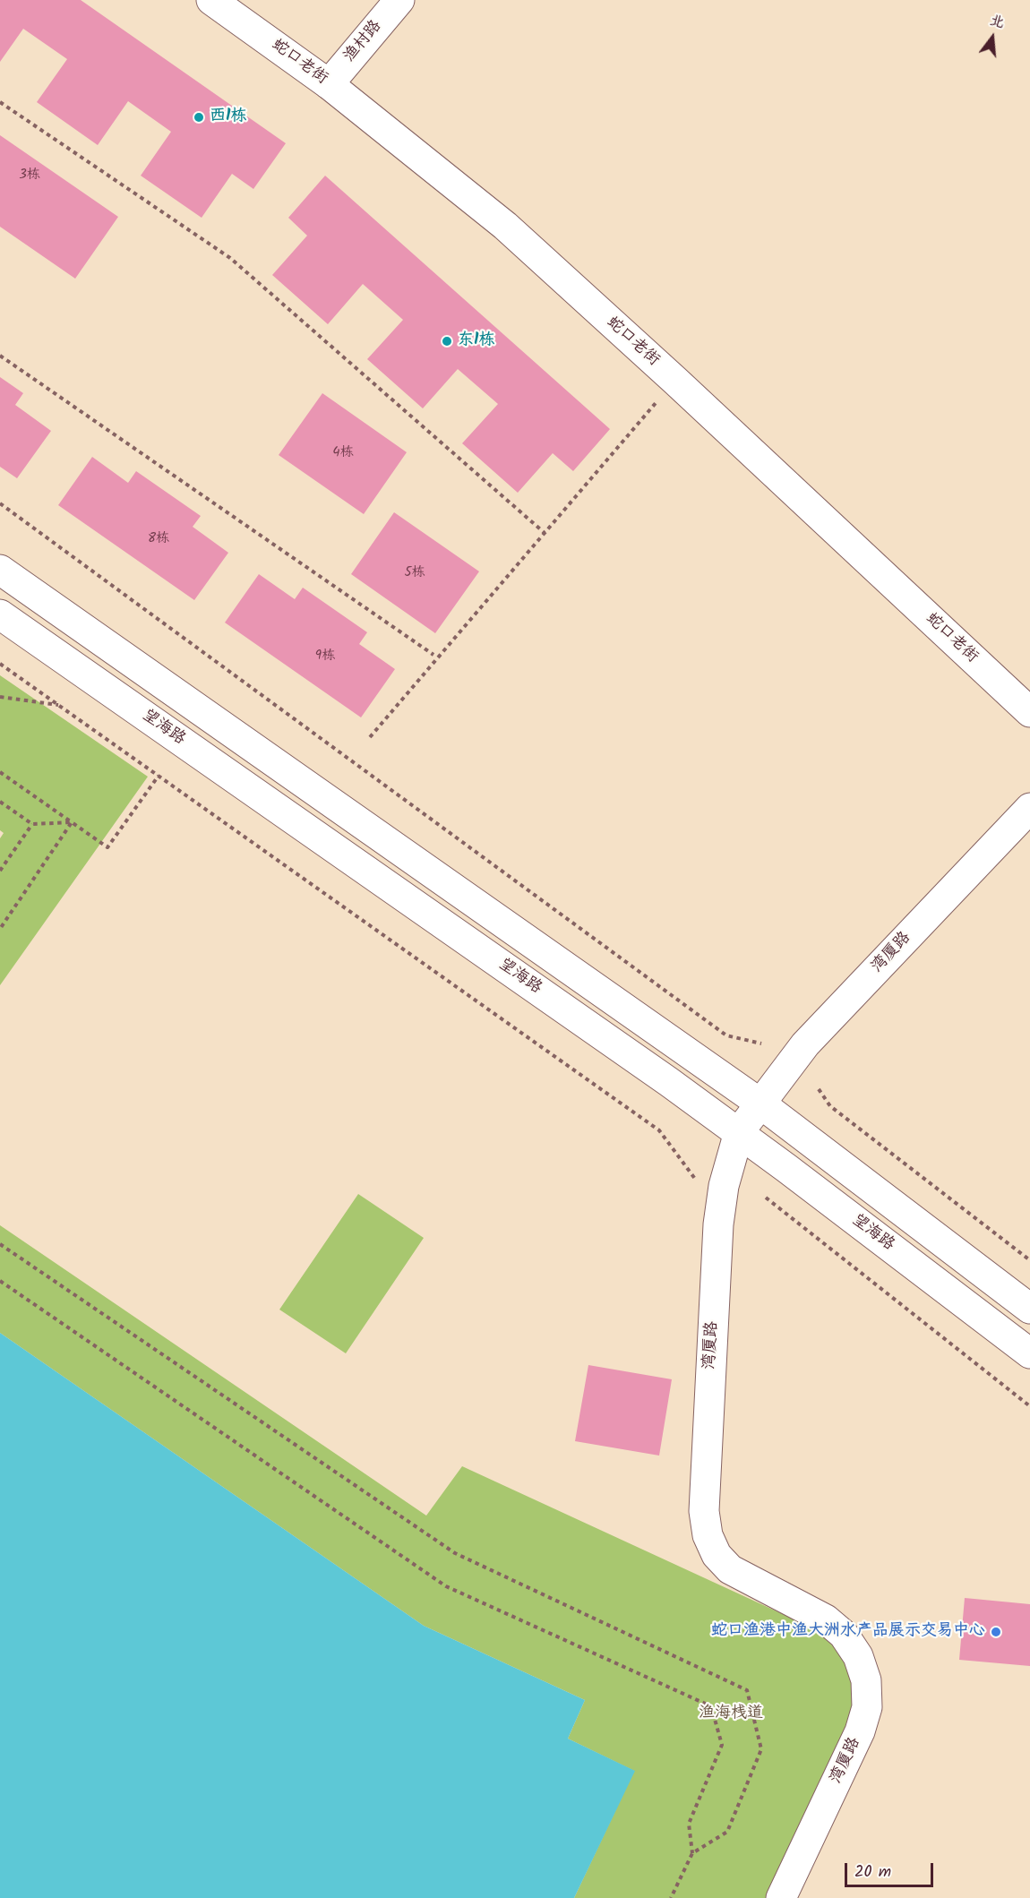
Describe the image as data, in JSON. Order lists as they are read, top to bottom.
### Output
{
  "streets": {
    "main road": [
      "渔村路",
      "蛇口老街",
      "望海路",
      "湾厦路"
    ]
  },
  "crossings": [
    ["渔村路", "蛇口老街"],
    ["望海路", "湾厦路"]
  ],
  "parks": ["渔海栈道"],
  "places": ["西1栋", "东1栋", "蛇口渔港中渔大洲水产品展示交易中心"],
  "house_numbers": [
    "3栋",
    "4栋",
    "8栋",
    "5栋",
    "9栋"
  ],
  "scale_bar": "20 m",
  "north": "top"
}
